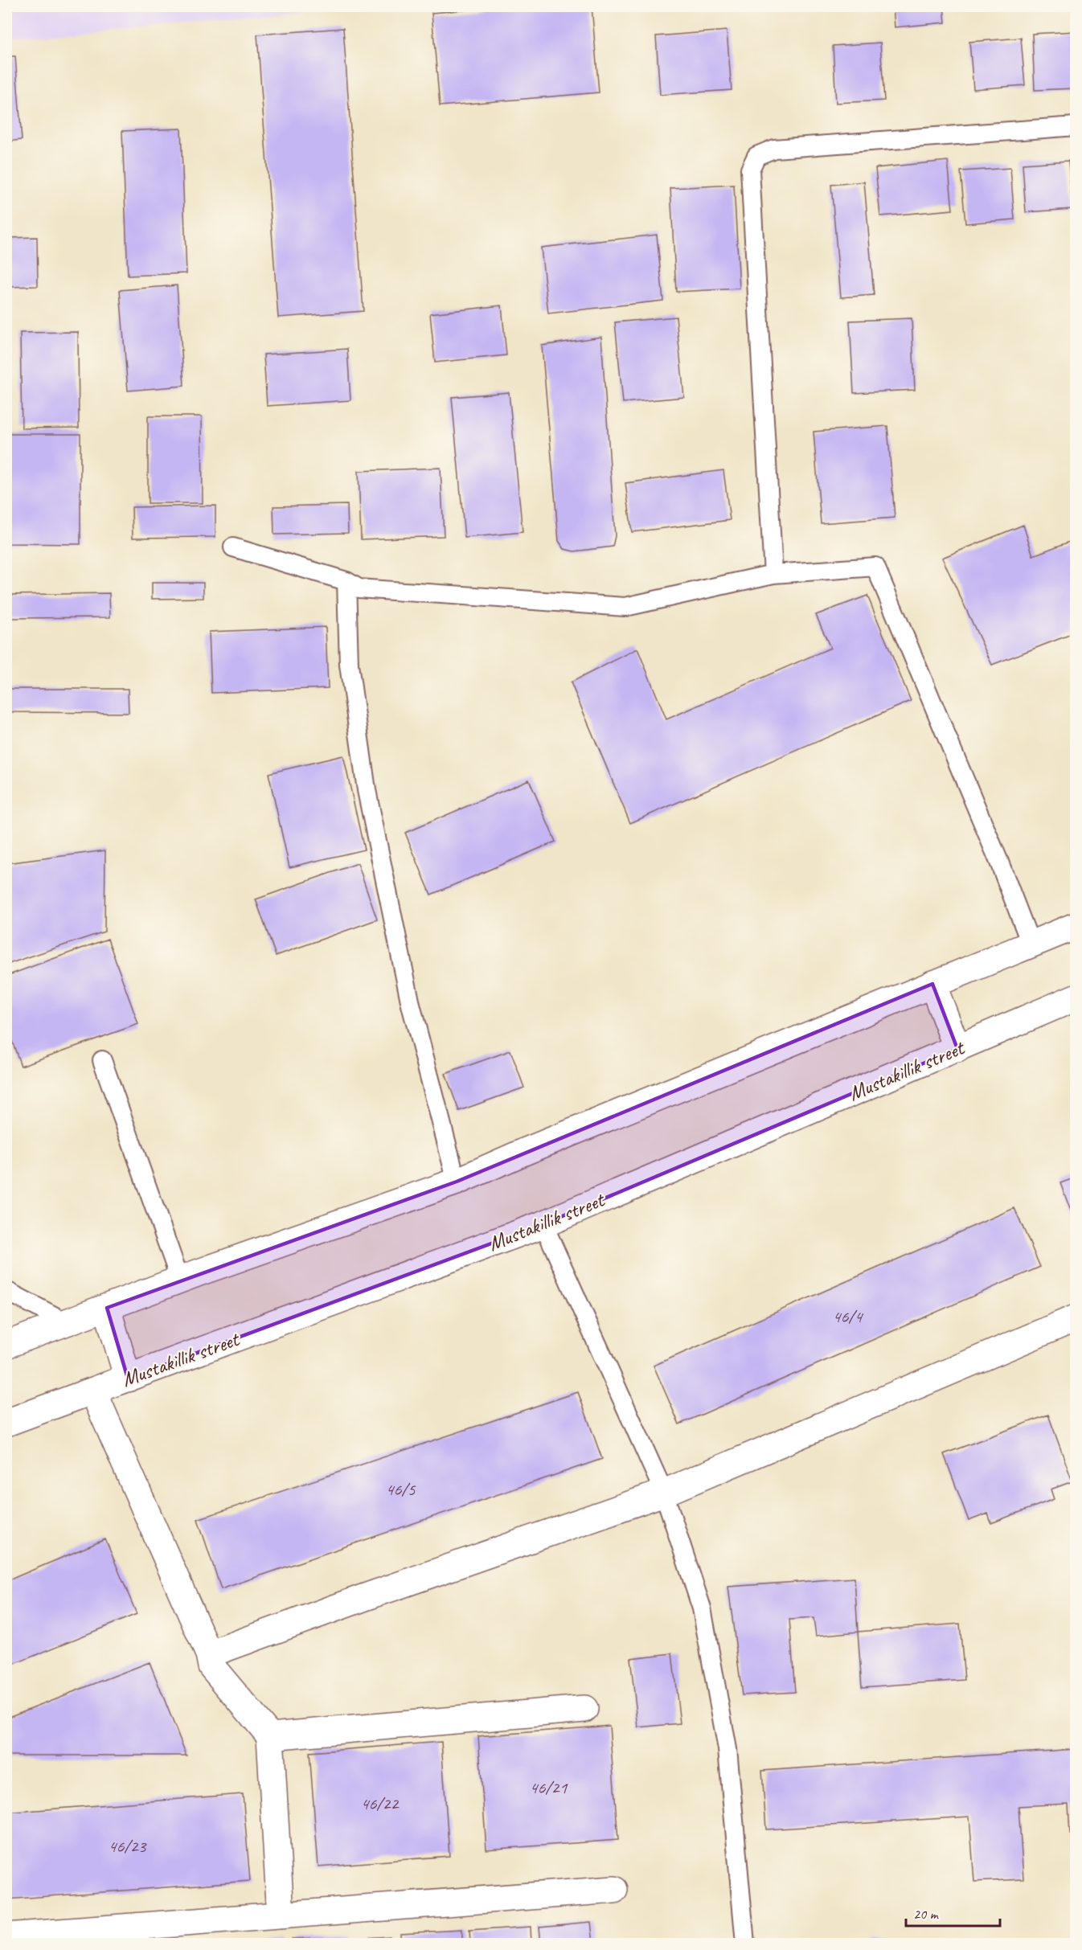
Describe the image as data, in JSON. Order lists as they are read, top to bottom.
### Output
{
  "streets": {
    "main road": ["Mustakillik street"]
  },
  "house_numbers": [
    "46/4",
    "46/5",
    "46/21",
    "46/22",
    "46/23"
  ],
  "scale_bar": "20 m"
}
